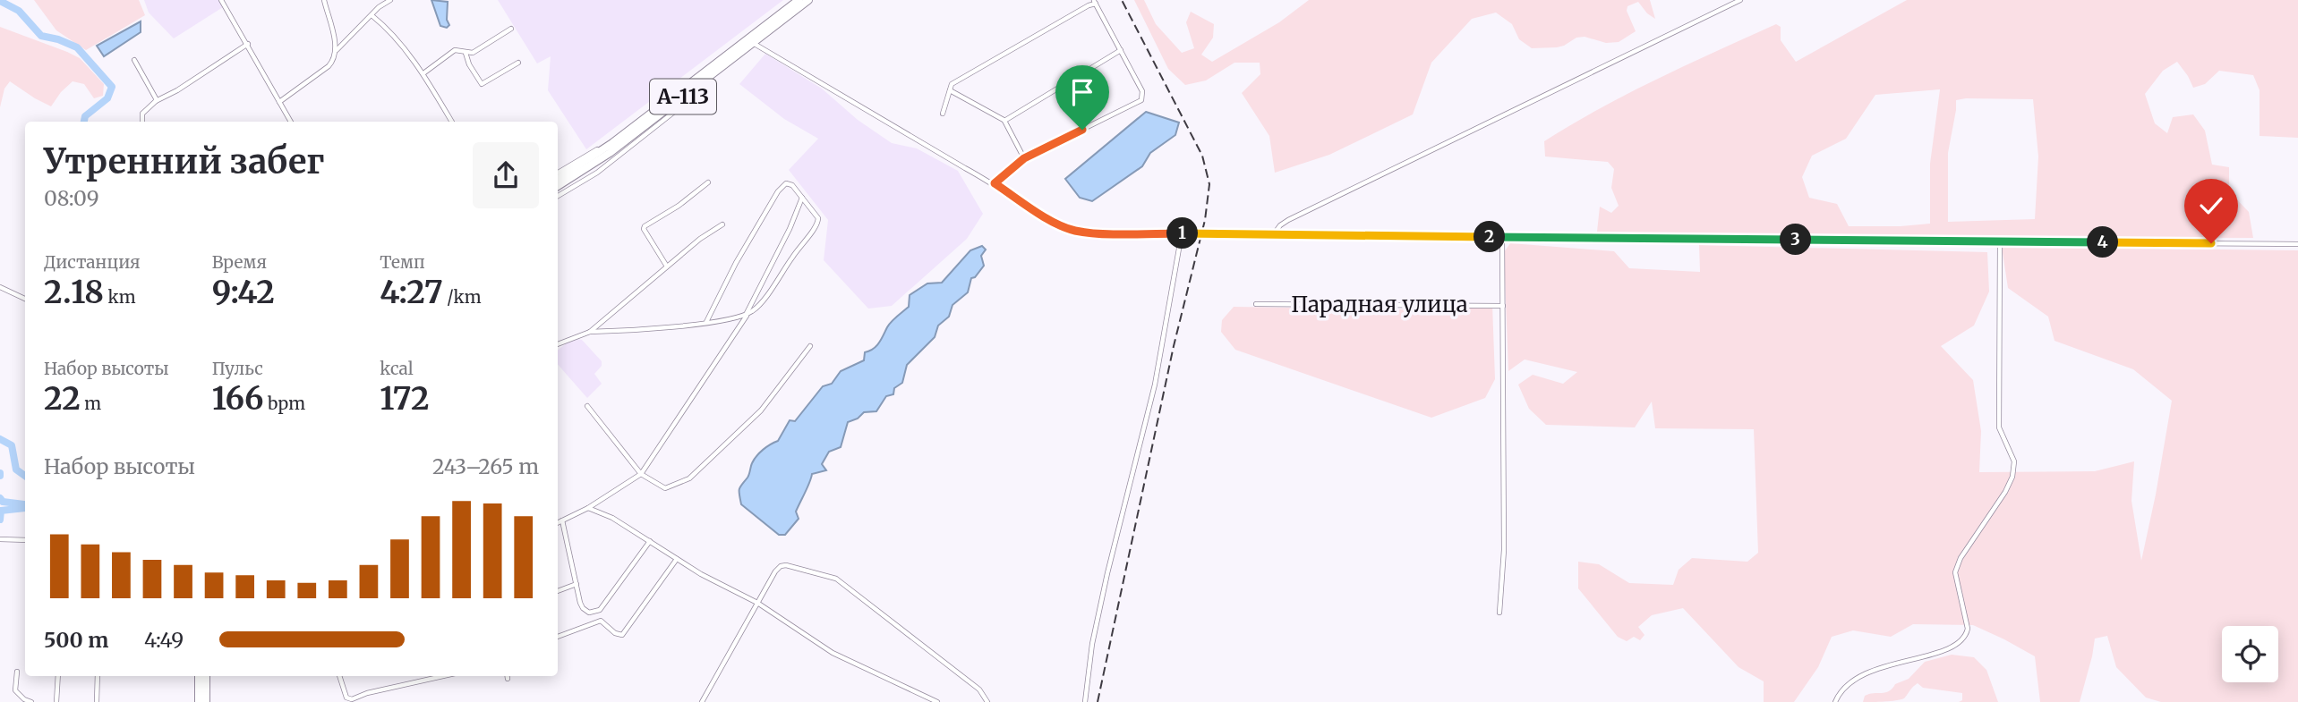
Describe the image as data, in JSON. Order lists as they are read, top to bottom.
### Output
{
  "streets": {
    "highway": ["А-113"],
    "street": ["Парадная улица"]
  },
  "page": {
    "heading": ["Утренний забег", "08:09"],
    "pins": [
      "1",
      "2",
      "3",
      "4"
    ],
    "stats": [
      ["Дистанция", "2.18 km"],
      ["Время", "9:42"],
      ["Темп", "4:27 /km"],
      ["Набор высоты", "22 m"],
      ["Пульс", "166 bpm"],
      ["kcal", "172"]
    ],
    "chart": ["Набор высоты", "243–265 m"],
    "list": [
      {
        "name": "500 m",
        "note": "4:49"
      }
    ]
  }
}
